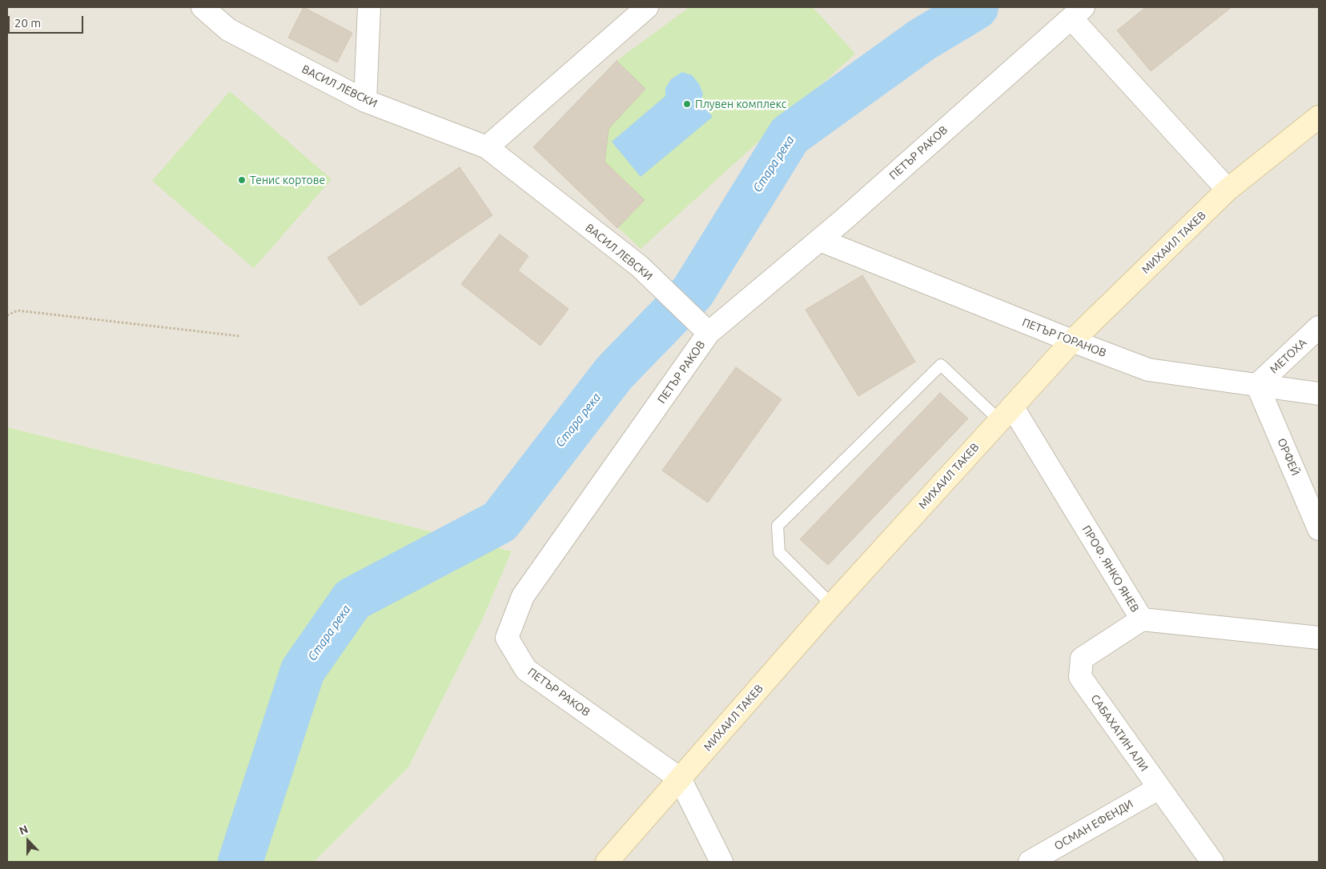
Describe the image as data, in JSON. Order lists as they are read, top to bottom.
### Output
{
  "streets": {
    "main road": ["МИХАИЛ ТАКЕВ"],
    "street": [
      "ВАСИЛ ЛЕВСКИ",
      "ПЕТЪР РАКОВ",
      "ПЕТЪР ГОРАНОВ",
      "МЕТОХА",
      "ОРФЕЙ",
      "ПРОФ. ЯНКО ЯНЕВ",
      "САБАХАТИН АЛИ",
      "ОСМАН ЕФЕНДИ"
    ]
  },
  "crossings": [
    ["ВАСИЛ ЛЕВСКИ", "ПЕТЪР РАКОВ"],
    ["ПЕТЪР РАКОВ", "МИХАИЛ ТАКЕВ"],
    ["ПЕТЪР РАКОВ", "ПЕТЪР ГОРАНОВ"],
    ["МИХАИЛ ТАКЕВ", "ПЕТЪР ГОРАНОВ"],
    ["МИХАИЛ ТАКЕВ", "ПРОФ. ЯНКО ЯНЕВ"],
    ["ПЕТЪР ГОРАНОВ", "МЕТОХА"],
    ["ПЕТЪР ГОРАНОВ", "ОРФЕЙ"],
    ["МЕТОХА", "ОРФЕЙ"],
    ["ПРОФ. ЯНКО ЯНЕВ", "САБАХАТИН АЛИ"],
    ["САБАХАТИН АЛИ", "ОСМАН ЕФЕНДИ"]
  ],
  "water": ["Стара река"],
  "places": ["Плувен комплекс", "Тенис кортове"],
  "scale_bar": "20 m",
  "north": "top"
}
